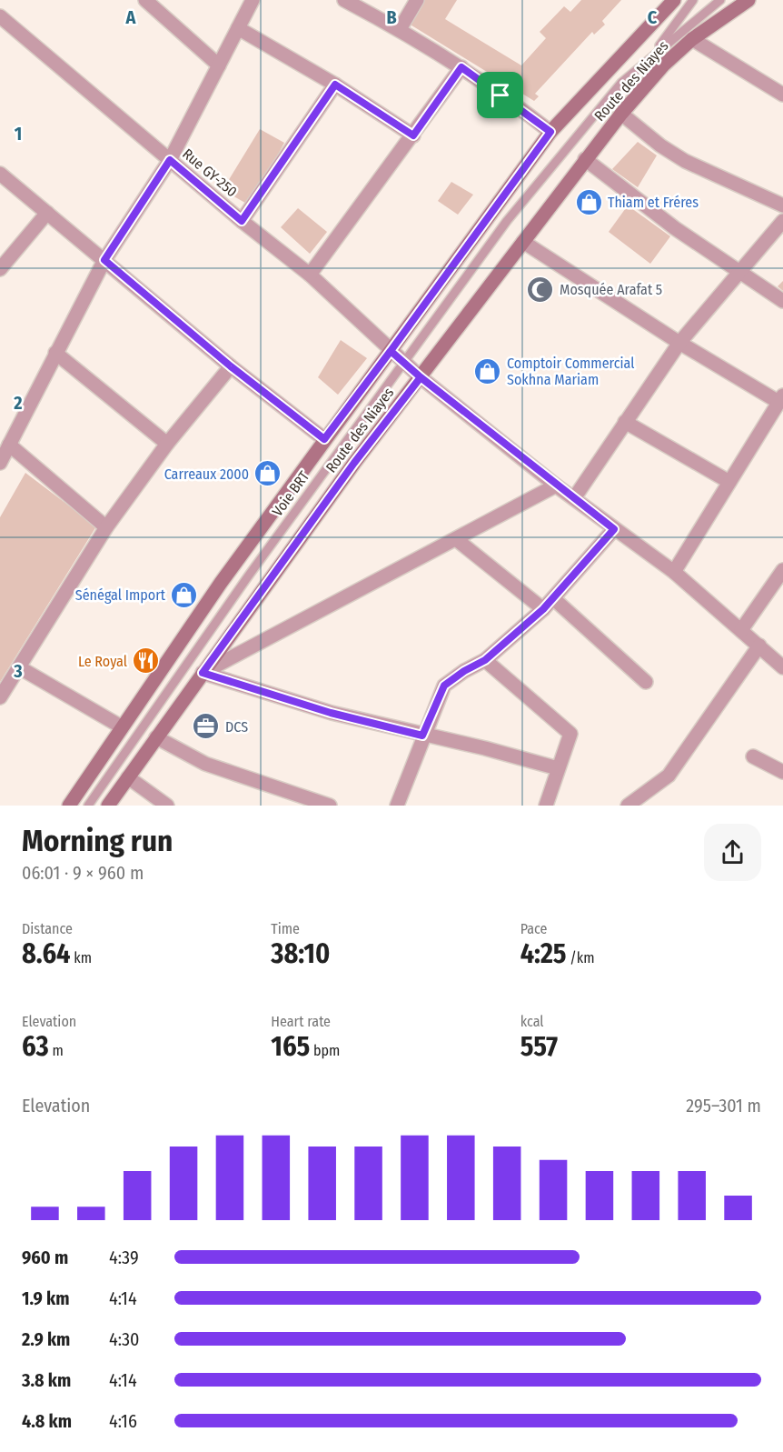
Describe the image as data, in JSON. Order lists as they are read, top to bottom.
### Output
{
  "streets": {
    "main road": ["Route des Niayes"],
    "street": ["Rue GY-250"],
    "lane": ["Voie BRT"]
  },
  "crossings": [
    ["Route des Niayes", "Rue GY-250"],
    ["Rue GY-250", "Voie BRT"]
  ],
  "places": {
    "shop": [
      "Thiam et Fréres",
      "Comptoir Commercial Sokhna Mariam",
      "Carreaux 2000",
      "Sénégal Import"
    ],
    "mosque": ["Mosquée Arafat 5"],
    "restaurant": ["Le Royal"],
    "office": ["DCS"]
  },
  "page": {
    "heading": ["Morning run", "06:01 · 9 × 960 m"],
    "stats": [
      ["Distance", "8.64 km"],
      ["Time", "38:10"],
      ["Pace", "4:25 /km"],
      ["Elevation", "63 m"],
      ["Heart rate", "165 bpm"],
      ["kcal", "557"]
    ],
    "chart": ["Elevation", "295–301 m"],
    "list": [
      {
        "name": "960 m",
        "note": "4:39"
      },
      {
        "name": "1.9 km",
        "note": "4:14"
      },
      {
        "name": "2.9 km",
        "note": "4:30"
      },
      {
        "name": "3.8 km",
        "note": "4:14"
      },
      {
        "name": "4.8 km",
        "note": "4:16"
      }
    ]
  },
  "grid": {
    "columns": ["A", "B", "C"],
    "rows": ["1", "2", "3"]
  }
}
